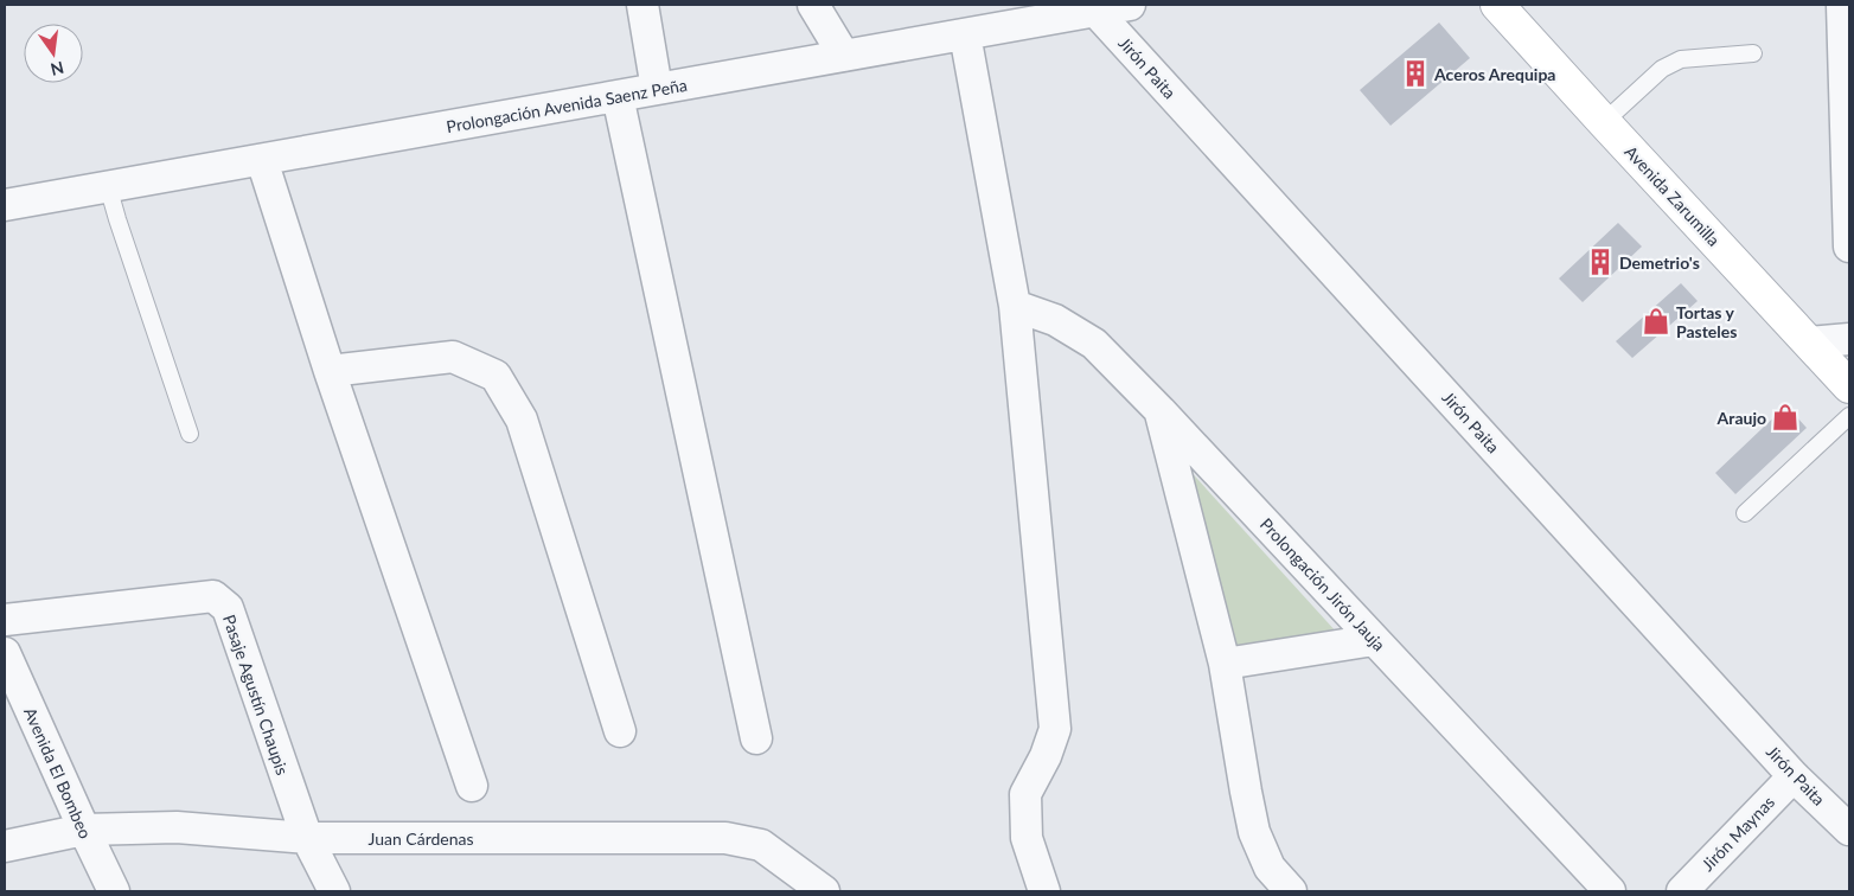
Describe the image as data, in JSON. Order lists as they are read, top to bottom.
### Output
{
  "streets": {
    "main road": ["Avenida Zarumilla"],
    "street": [
      "Jirón Paita",
      "Prolongación Avenida Saenz Peña",
      "Prolongación Jirón Jauja",
      "Pasaje Agustín Chaupis",
      "Avenida El Bombeo",
      "Jirón Maynas",
      "Juan Cárdenas"
    ]
  },
  "crossings": [
    ["Jirón Paita", "Prolongación Avenida Saenz Peña"],
    ["Jirón Paita", "Jirón Maynas"],
    ["Pasaje Agustín Chaupis", "Juan Cárdenas"],
    ["Avenida El Bombeo", "Juan Cárdenas"]
  ],
  "places": {
    "building": ["Aceros Arequipa", "Demetrio's"],
    "shop": ["Tortas y Pasteles", "Araujo"]
  },
  "north": "bottom"
}
